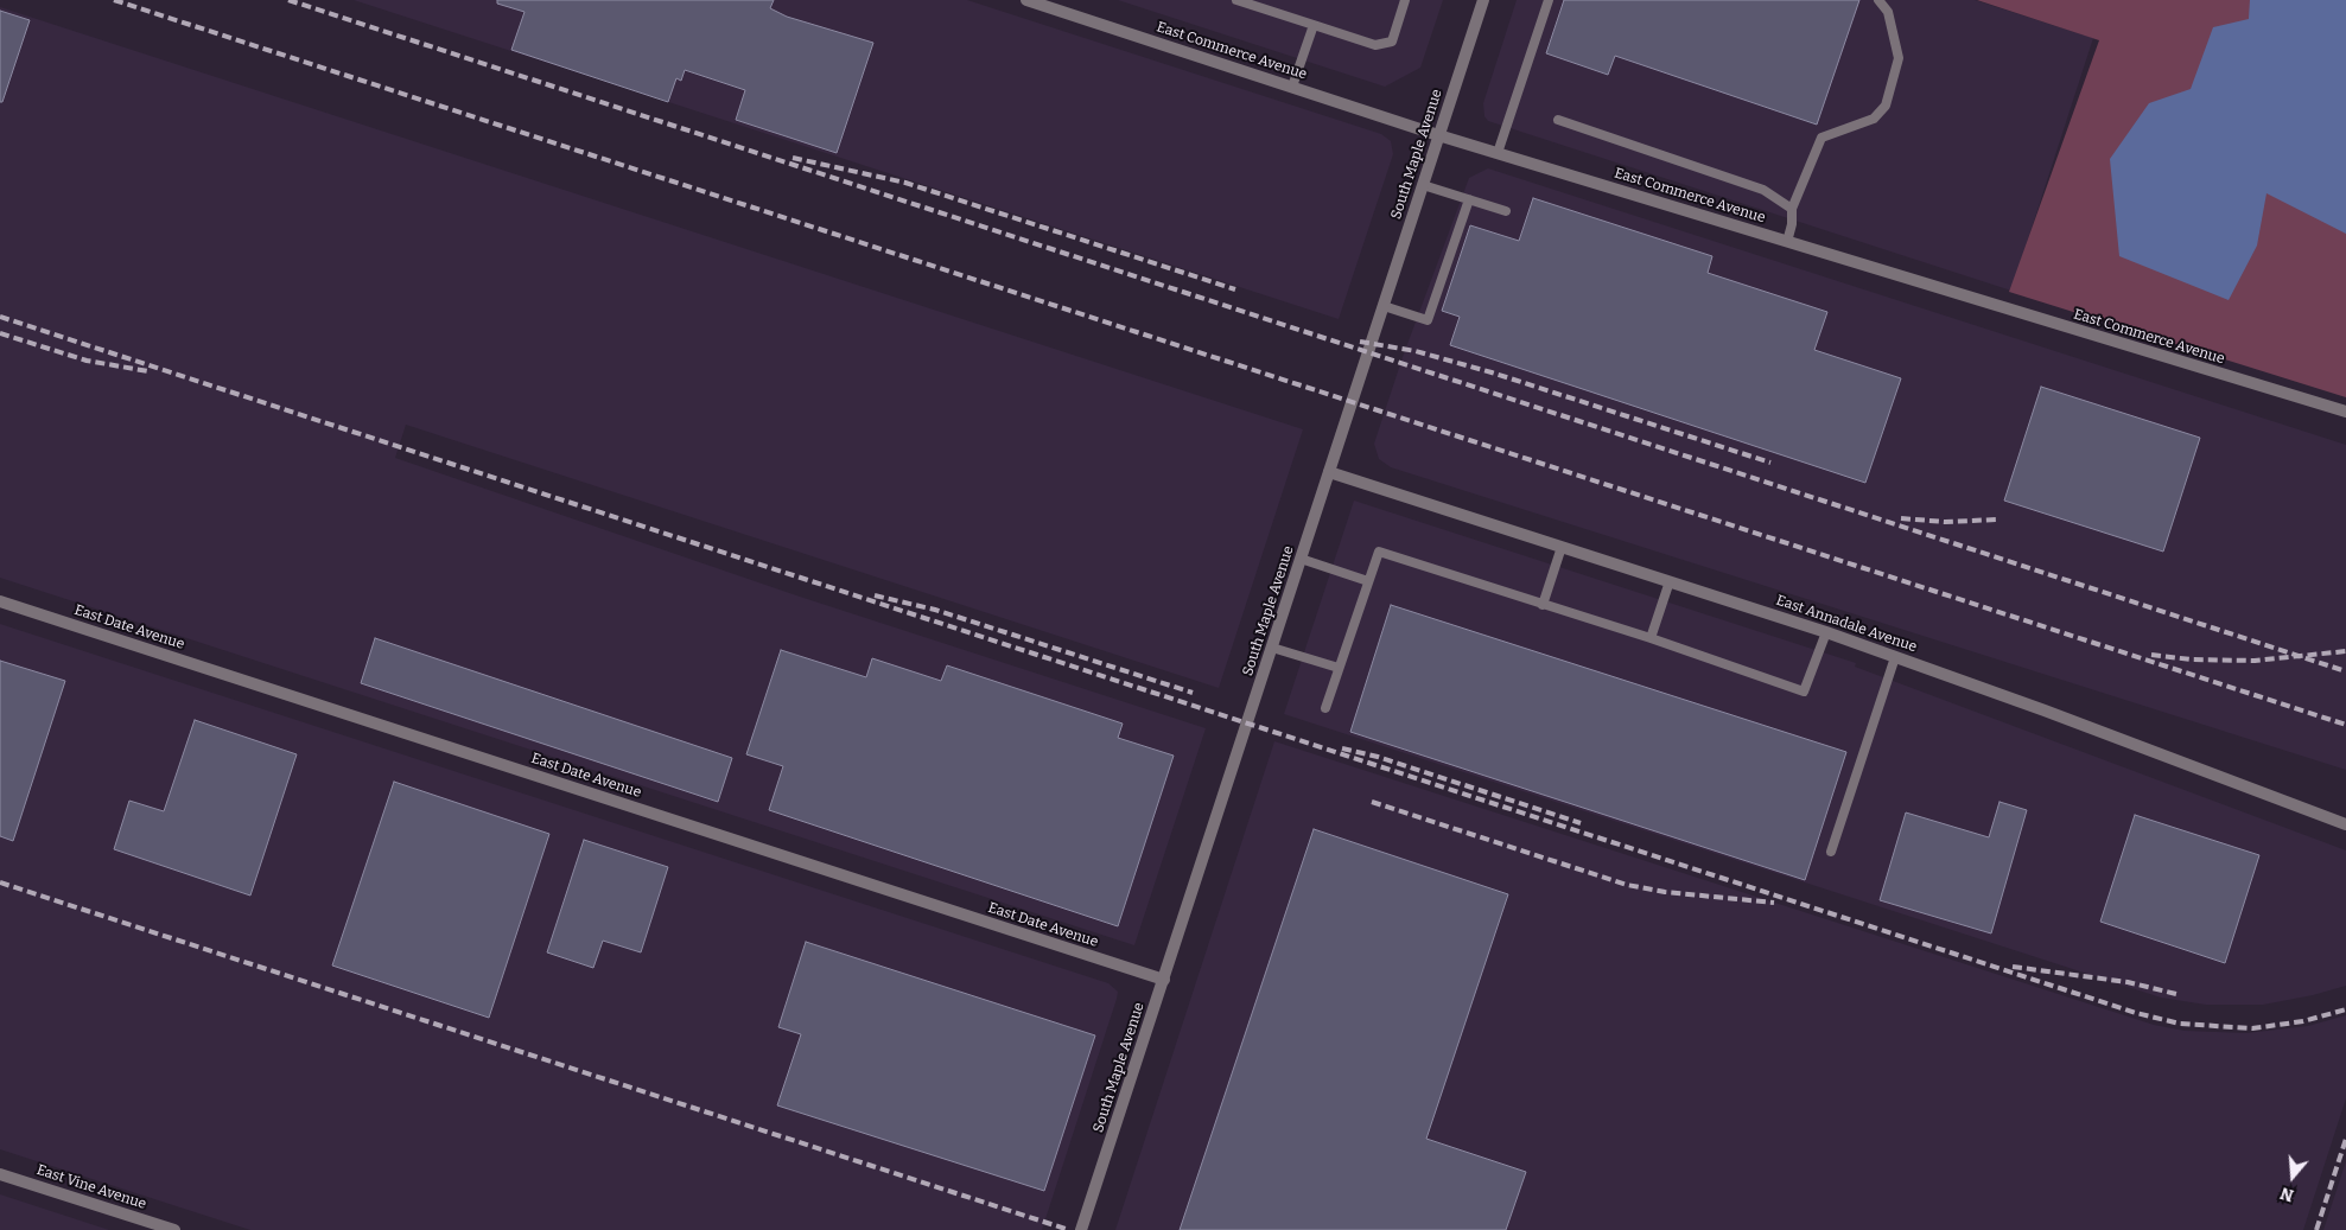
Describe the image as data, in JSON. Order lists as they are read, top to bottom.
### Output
{
  "streets": {
    "street": [
      "East Commerce Avenue",
      "South Maple Avenue",
      "East Annadale Avenue",
      "East Date Avenue",
      "East Vine Avenue"
    ]
  },
  "crossings": [
    ["East Commerce Avenue", "South Maple Avenue"],
    ["South Maple Avenue", "East Annadale Avenue"],
    ["South Maple Avenue", "East Date Avenue"]
  ],
  "north": "bottom"
}
